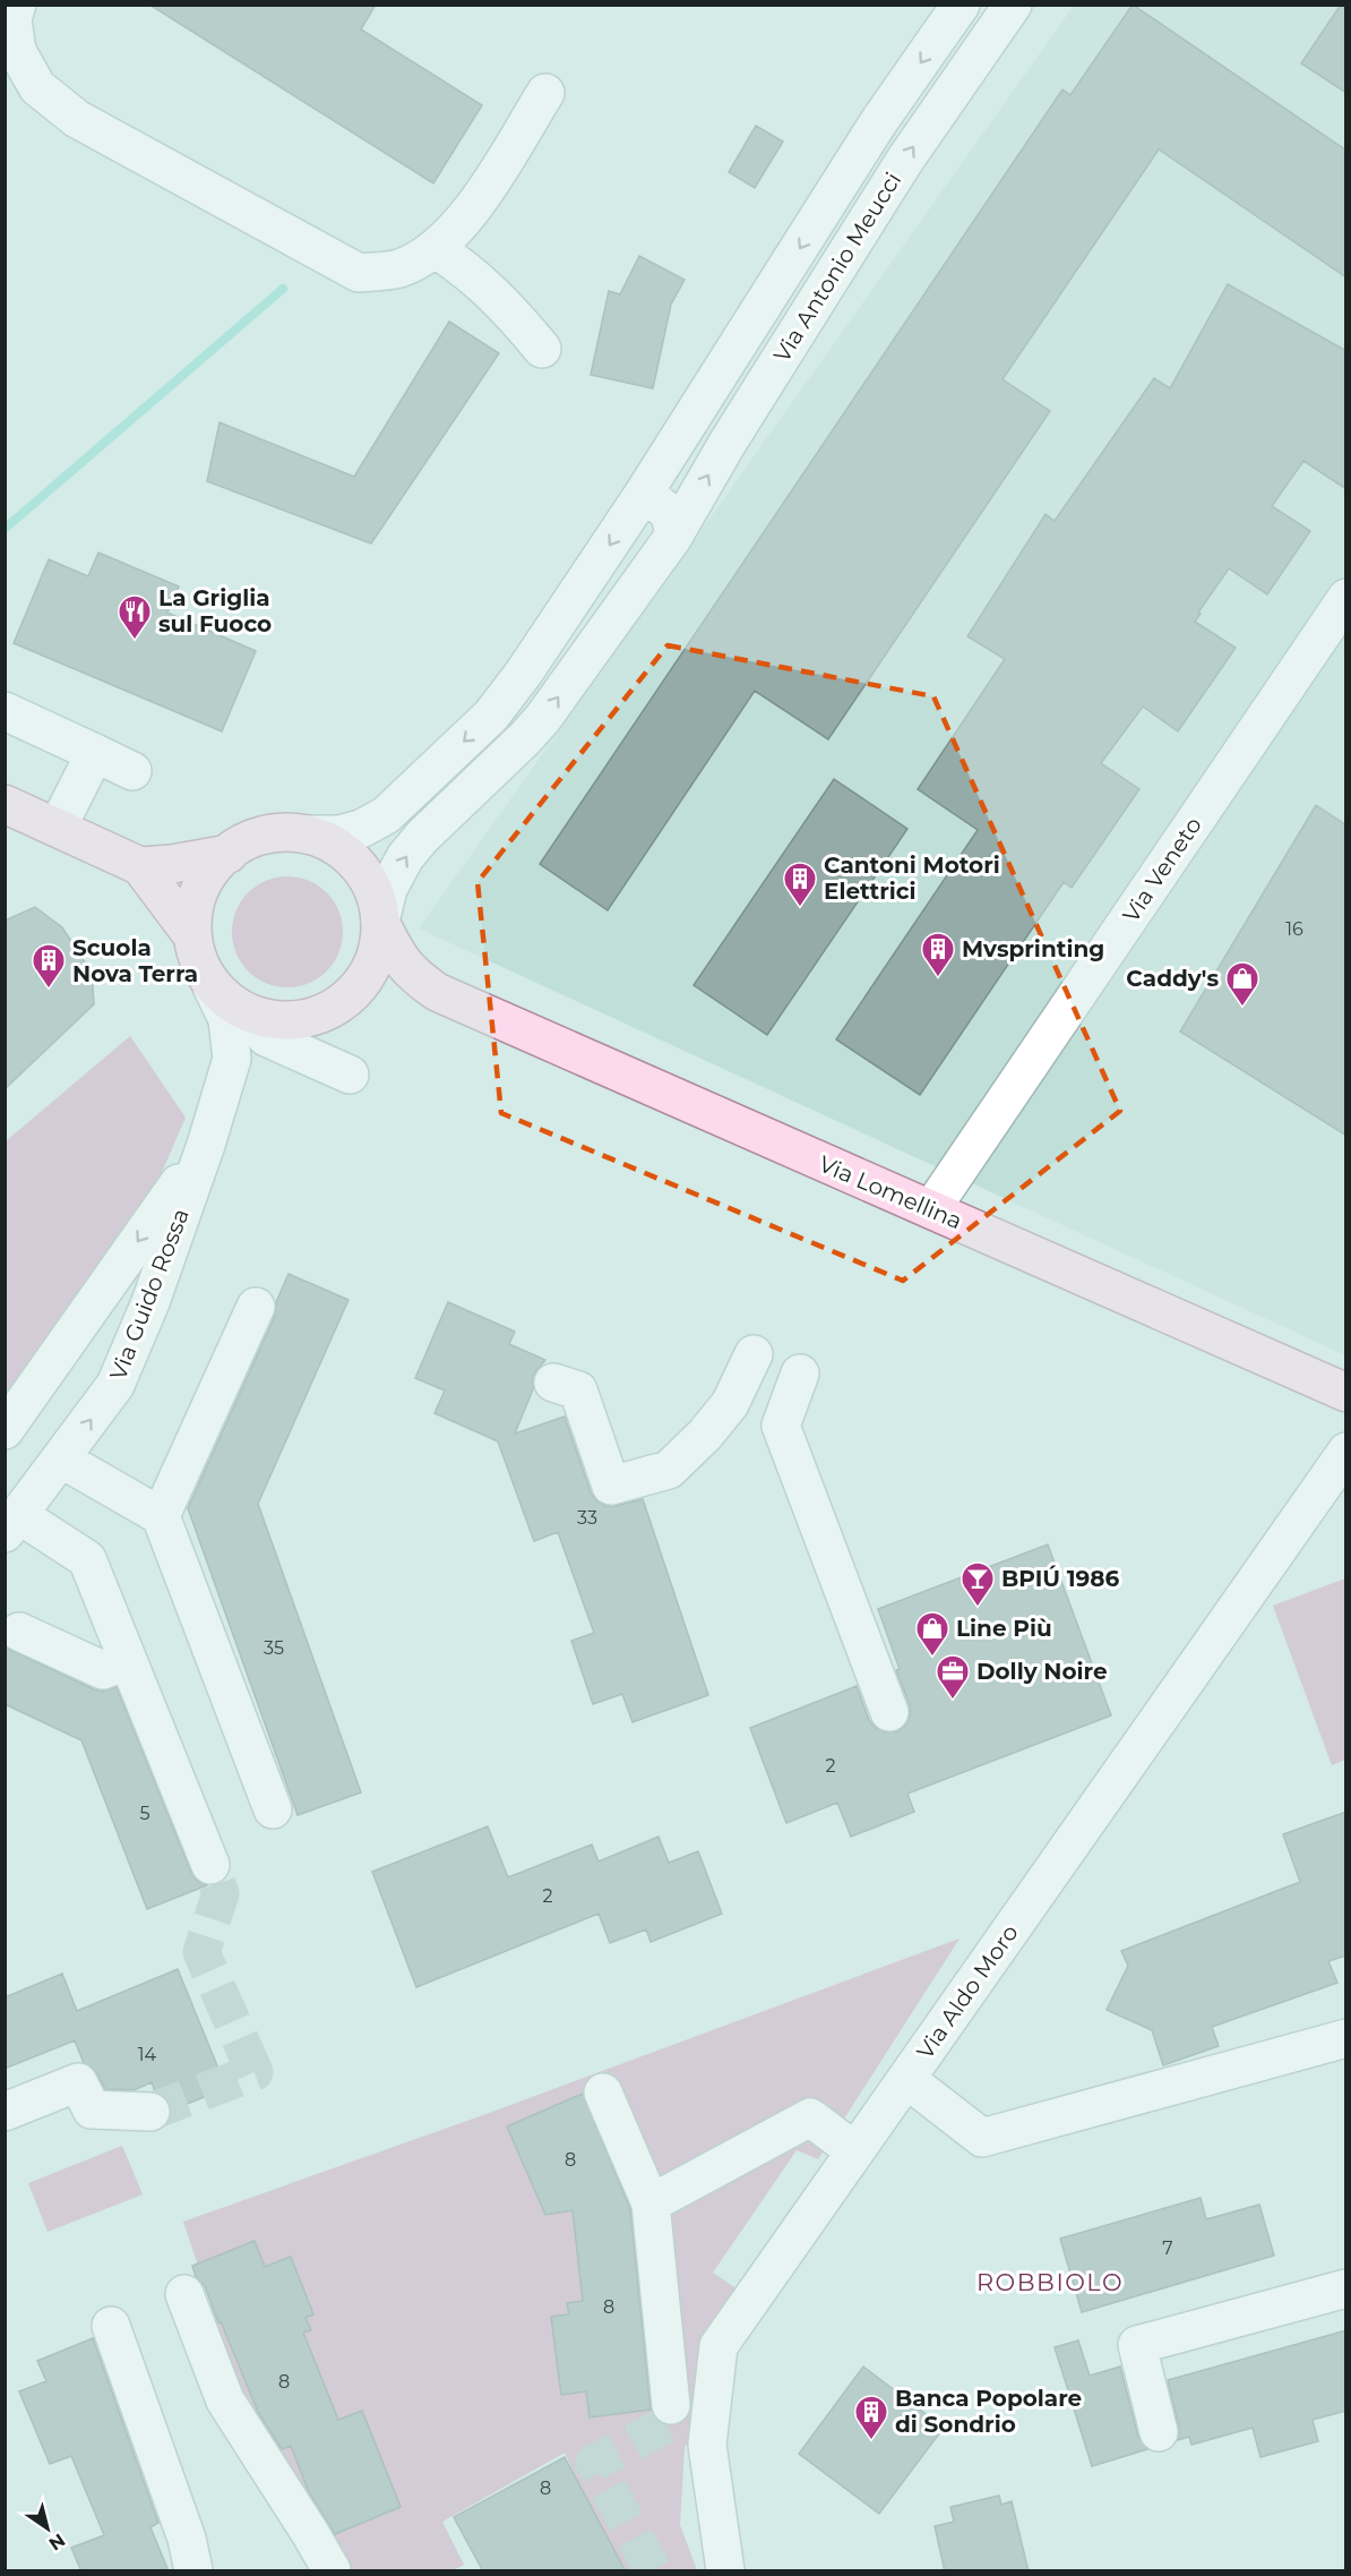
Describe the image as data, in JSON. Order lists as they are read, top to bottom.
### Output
{
  "streets": {
    "main road": ["Via Lomellina"],
    "street": [
      "Via Antonio Meucci",
      "Via Veneto",
      "Via Guido Rossa",
      "Via Aldo Moro"
    ]
  },
  "crossings": [
    ["Via Antonio Meucci", "Via Lomellina"],
    ["Via Antonio Meucci", "Via Guido Rossa"],
    ["Via Veneto", "Via Lomellina"],
    ["Via Lomellina", "Via Guido Rossa"]
  ],
  "districts": ["ROBBIOLO"],
  "places": {
    "restaurant": ["La Griglia sul Fuoco"],
    "building": [
      "Cantoni Motori Elettrici",
      "Mvsprinting",
      "Scuola Nova Terra",
      "Banca Popolare di Sondrio"
    ],
    "shop": ["Caddy's", "Line Più"],
    "bar": ["BPIÚ 1986"],
    "office": ["Dolly Noire"]
  },
  "house_numbers": [
    "16",
    "33",
    "35",
    "2",
    "5",
    "2",
    "14",
    "8",
    "7",
    "8",
    "8",
    "8"
  ],
  "north": "bottom right"
}
